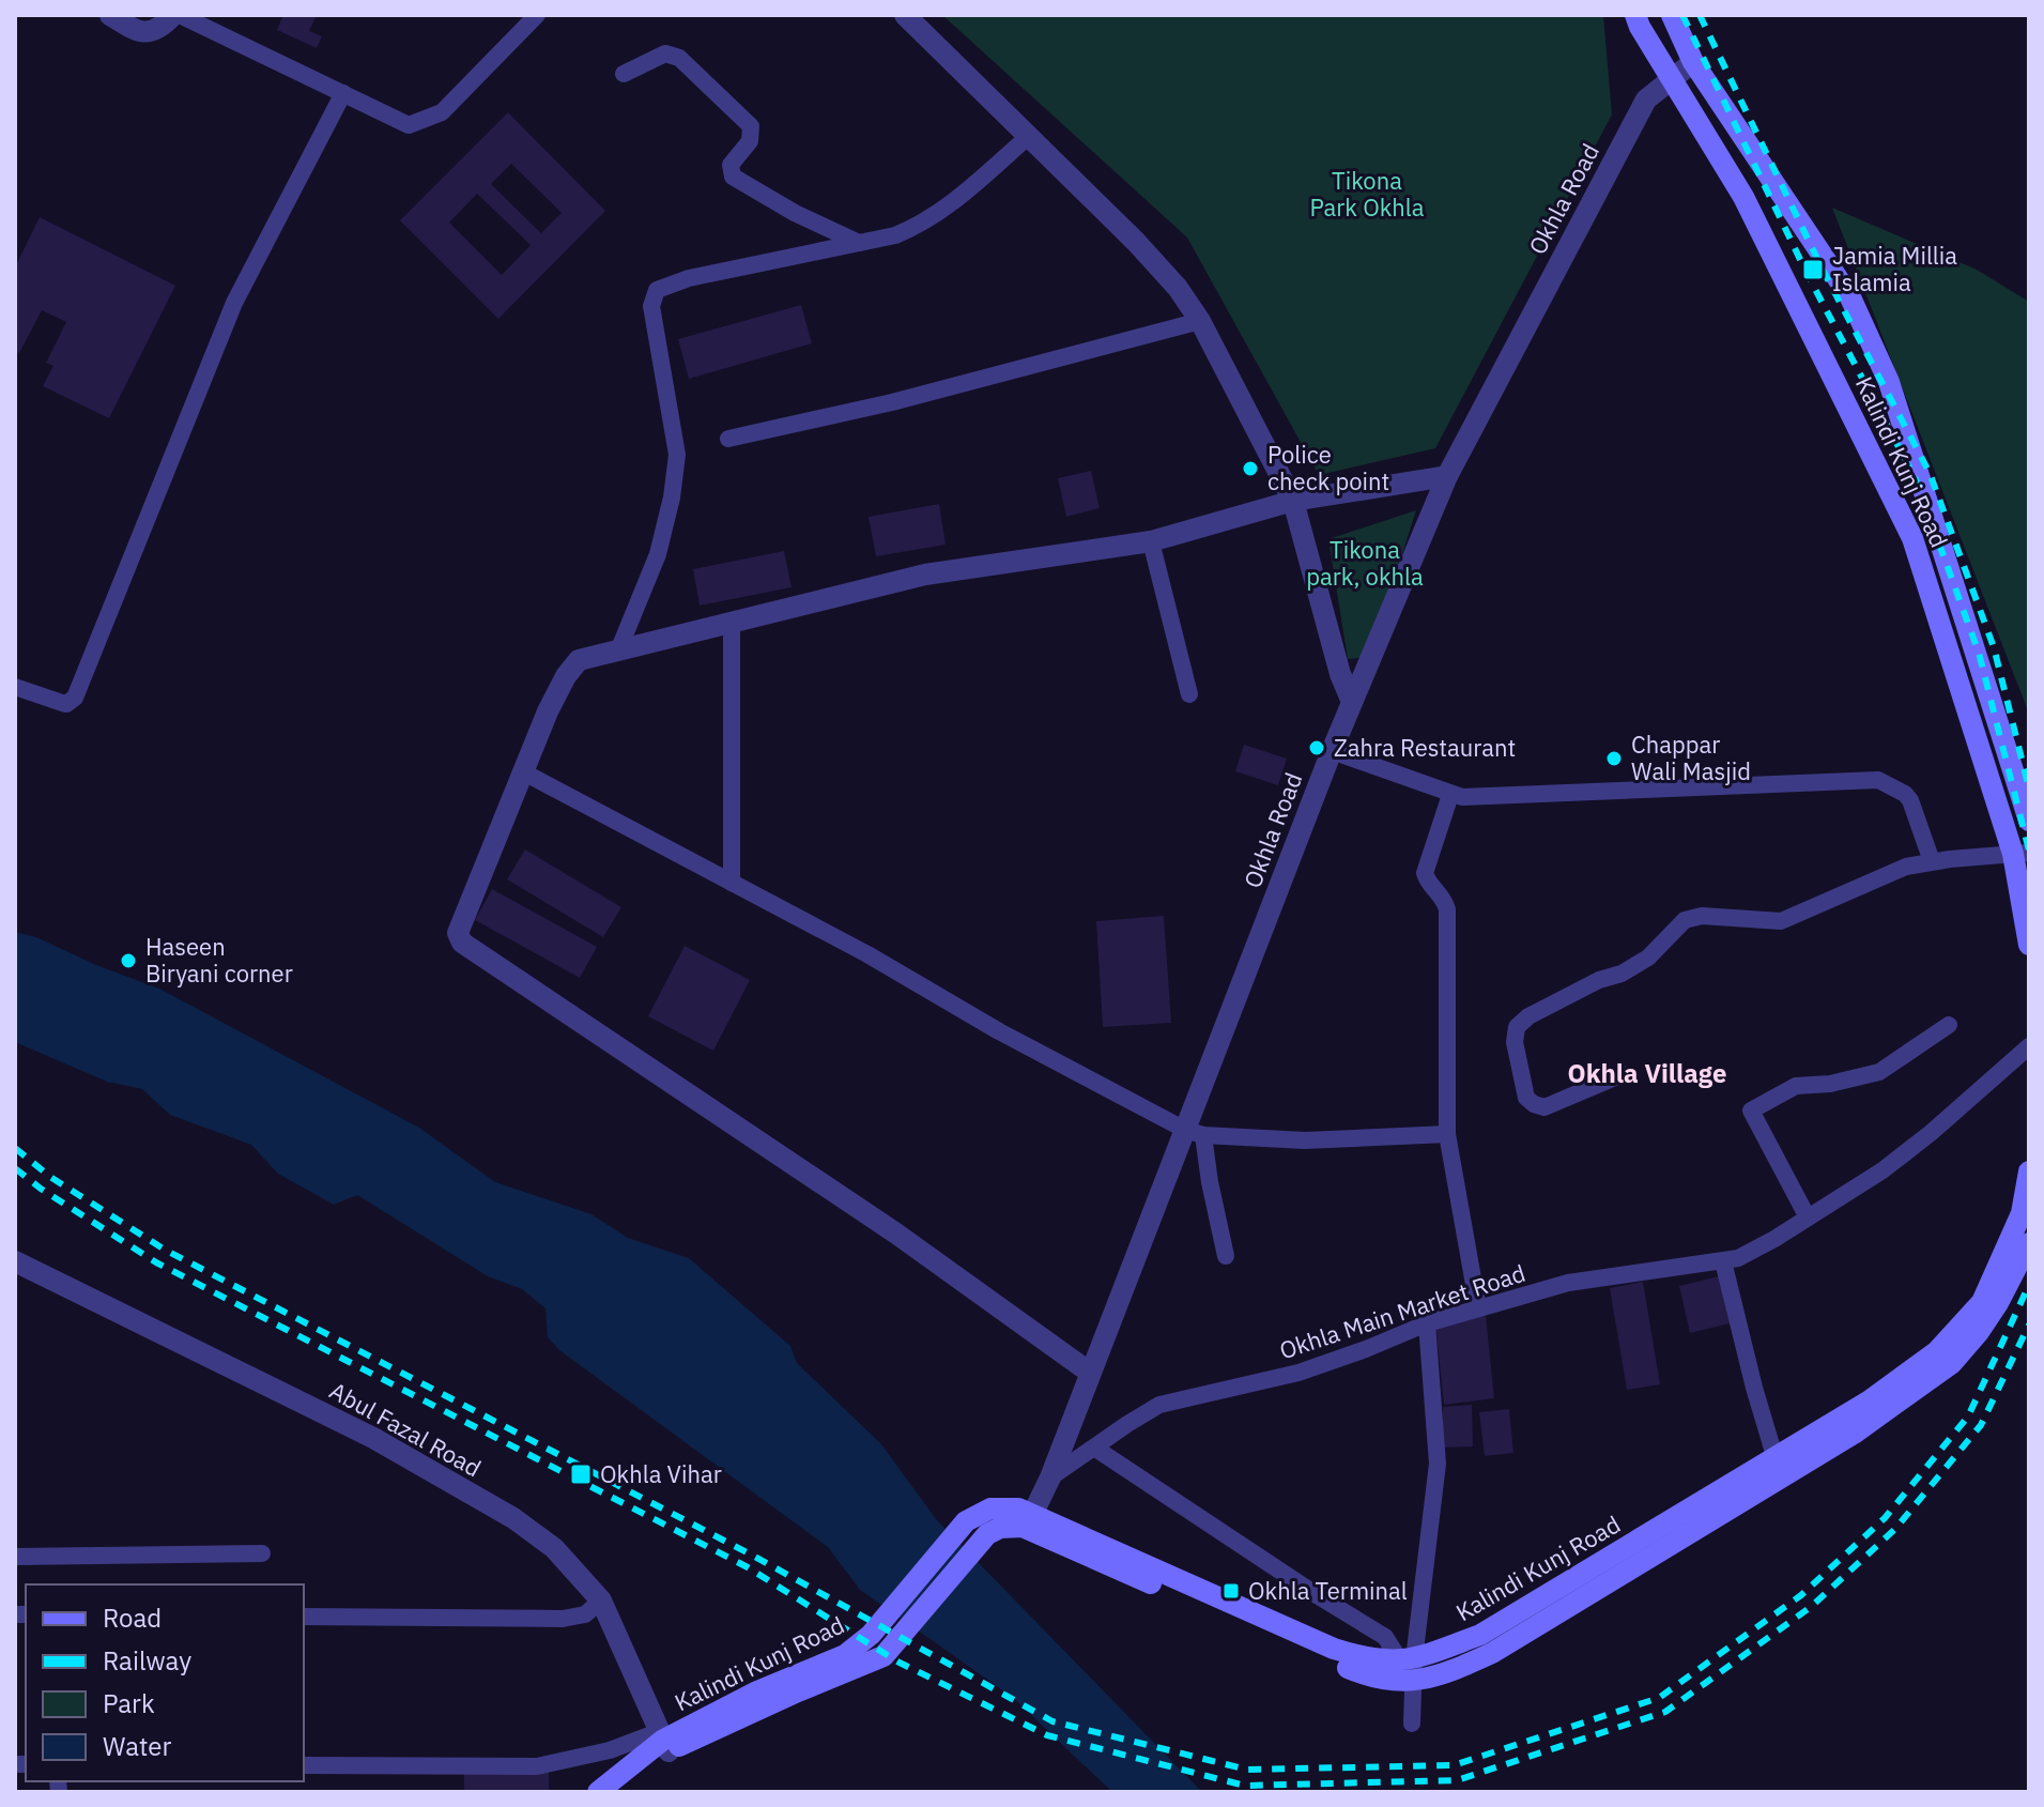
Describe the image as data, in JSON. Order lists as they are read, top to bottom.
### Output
{
  "streets": {
    "main road": ["Kalindi Kunj Road"],
    "street": ["Okhla Road", "Okhla Main Market Road", "Abul Fazal Road"]
  },
  "crossings": [
    ["Okhla Road", "Kalindi Kunj Road"],
    ["Okhla Road", "Okhla Main Market Road"],
    ["Kalindi Kunj Road", "Abul Fazal Road"]
  ],
  "districts": ["Okhla Village"],
  "parks": ["Tikona Park Okhla", "Tikona park, okhla"],
  "places": {
    "transit": ["Jamia Millia Islamia", "Okhla Vihar", "Okhla Terminal"],
    "other": [
      "Police check point",
      "Zahra Restaurant",
      "Chappar Wali Masjid",
      "Haseen Biryani corner"
    ]
  },
  "legend": [
    "Road",
    "Railway",
    "Park",
    "Water"
  ]
}
